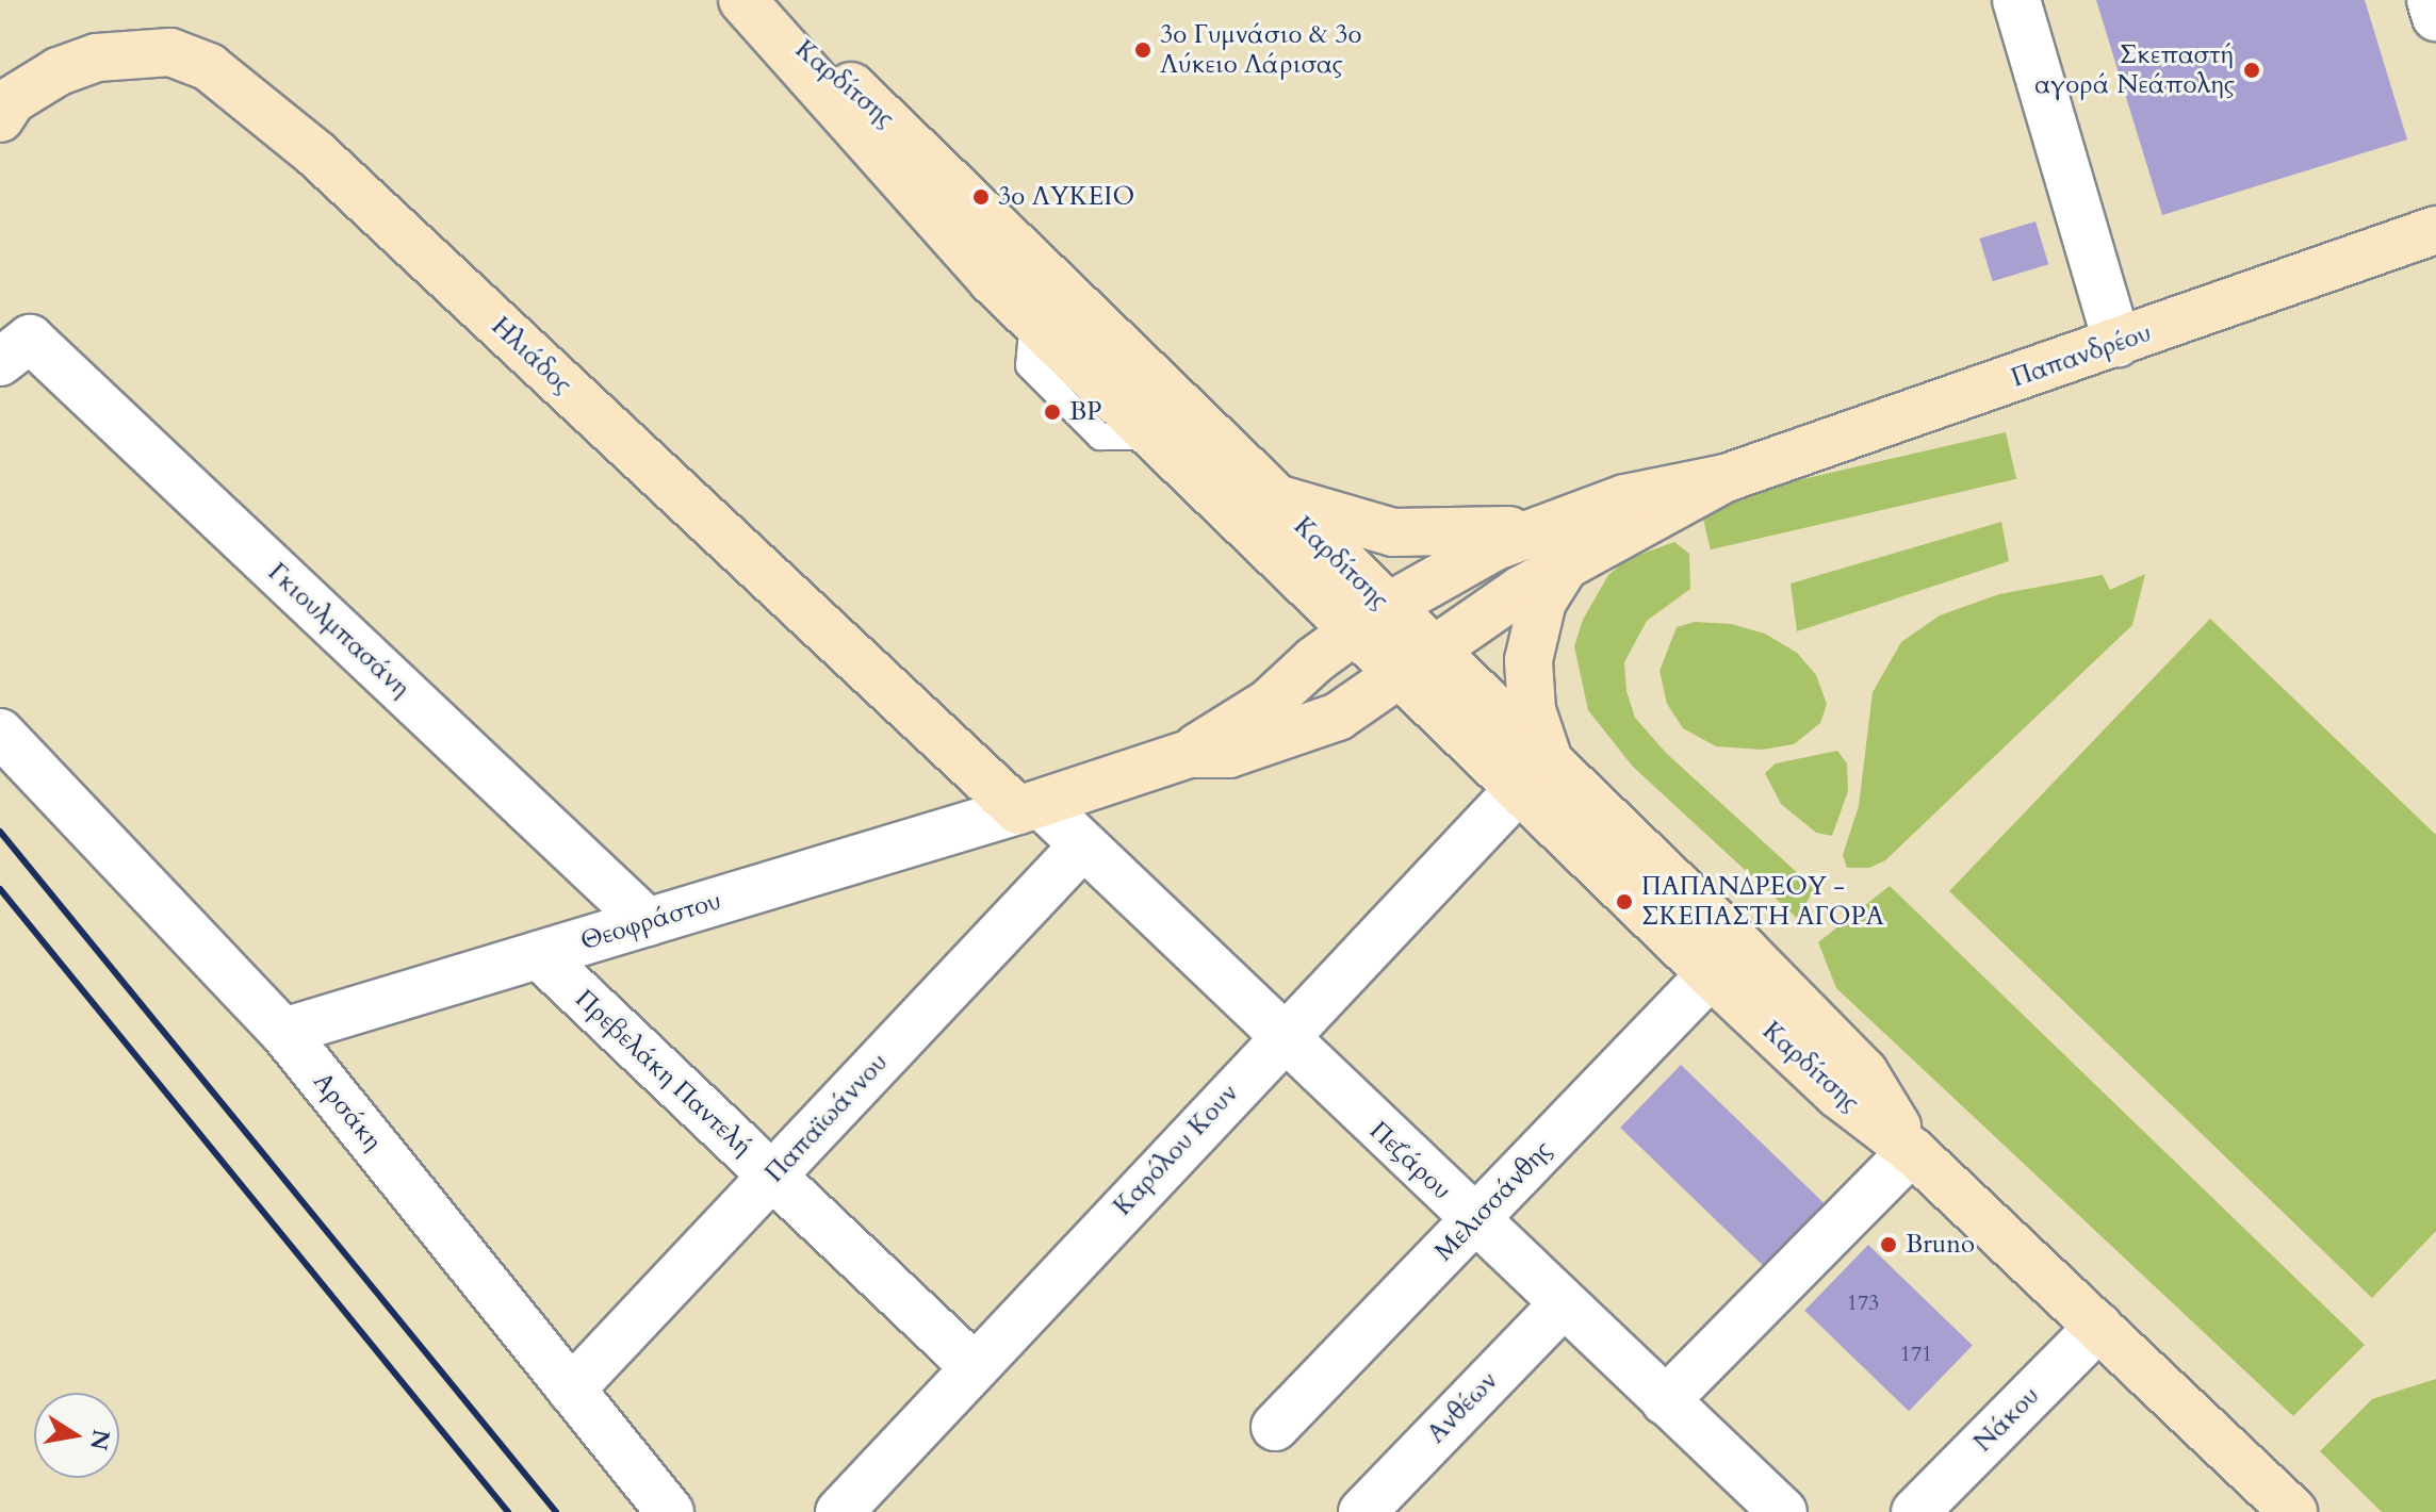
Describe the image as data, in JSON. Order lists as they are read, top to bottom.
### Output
{
  "streets": {
    "main road": ["Καρδίτσης", "Ηλιάδος", "Παπανδρέου"],
    "street": [
      "Γκιουλμπασάνη",
      "Θεοφράστου",
      "Πρεβελάκη Παντελή",
      "Αρσάκη",
      "Παπαϊωάννου",
      "Καρόλου Κουν",
      "Πεζάρου",
      "Μελισσάνθης",
      "Ανθέων",
      "Νάκου"
    ]
  },
  "crossings": [
    ["Καρδίτσης", "Καρόλου Κουν"],
    ["Καρδίτσης", "Μελισσάνθης"],
    ["Καρδίτσης", "Νάκου"],
    ["Ηλιάδος", "Θεοφράστου"],
    ["Ηλιάδος", "Πεζάρου"],
    ["Γκιουλμπασάνη", "Θεοφράστου"],
    ["Θεοφράστου", "Πρεβελάκη Παντελή"],
    ["Θεοφράστου", "Αρσάκη"],
    ["Θεοφράστου", "Πεζάρου"],
    ["Πρεβελάκη Παντελή", "Παπαϊωάννου"],
    ["Πρεβελάκη Παντελή", "Καρόλου Κουν"],
    ["Αρσάκη", "Παπαϊωάννου"],
    ["Παπαϊωάννου", "Πεζάρου"],
    ["Καρόλου Κουν", "Πεζάρου"],
    ["Πεζάρου", "Μελισσάνθης"],
    ["Πεζάρου", "Ανθέων"]
  ],
  "places": [
    "3ο Γυμνάσιο & 3ο Λύκειο Λάρισας",
    "Σκεπαστή αγορά Νεάπολης",
    "3ο ΛΥΚΕΙΟ",
    "BP",
    "ΠΑΠΑΝΔΡΕΟΥ - ΣΚΕΠΑΣΤΗ ΑΓΟΡΑ",
    "Bruno"
  ],
  "house_numbers": ["173", "171"],
  "north": "right"
}
